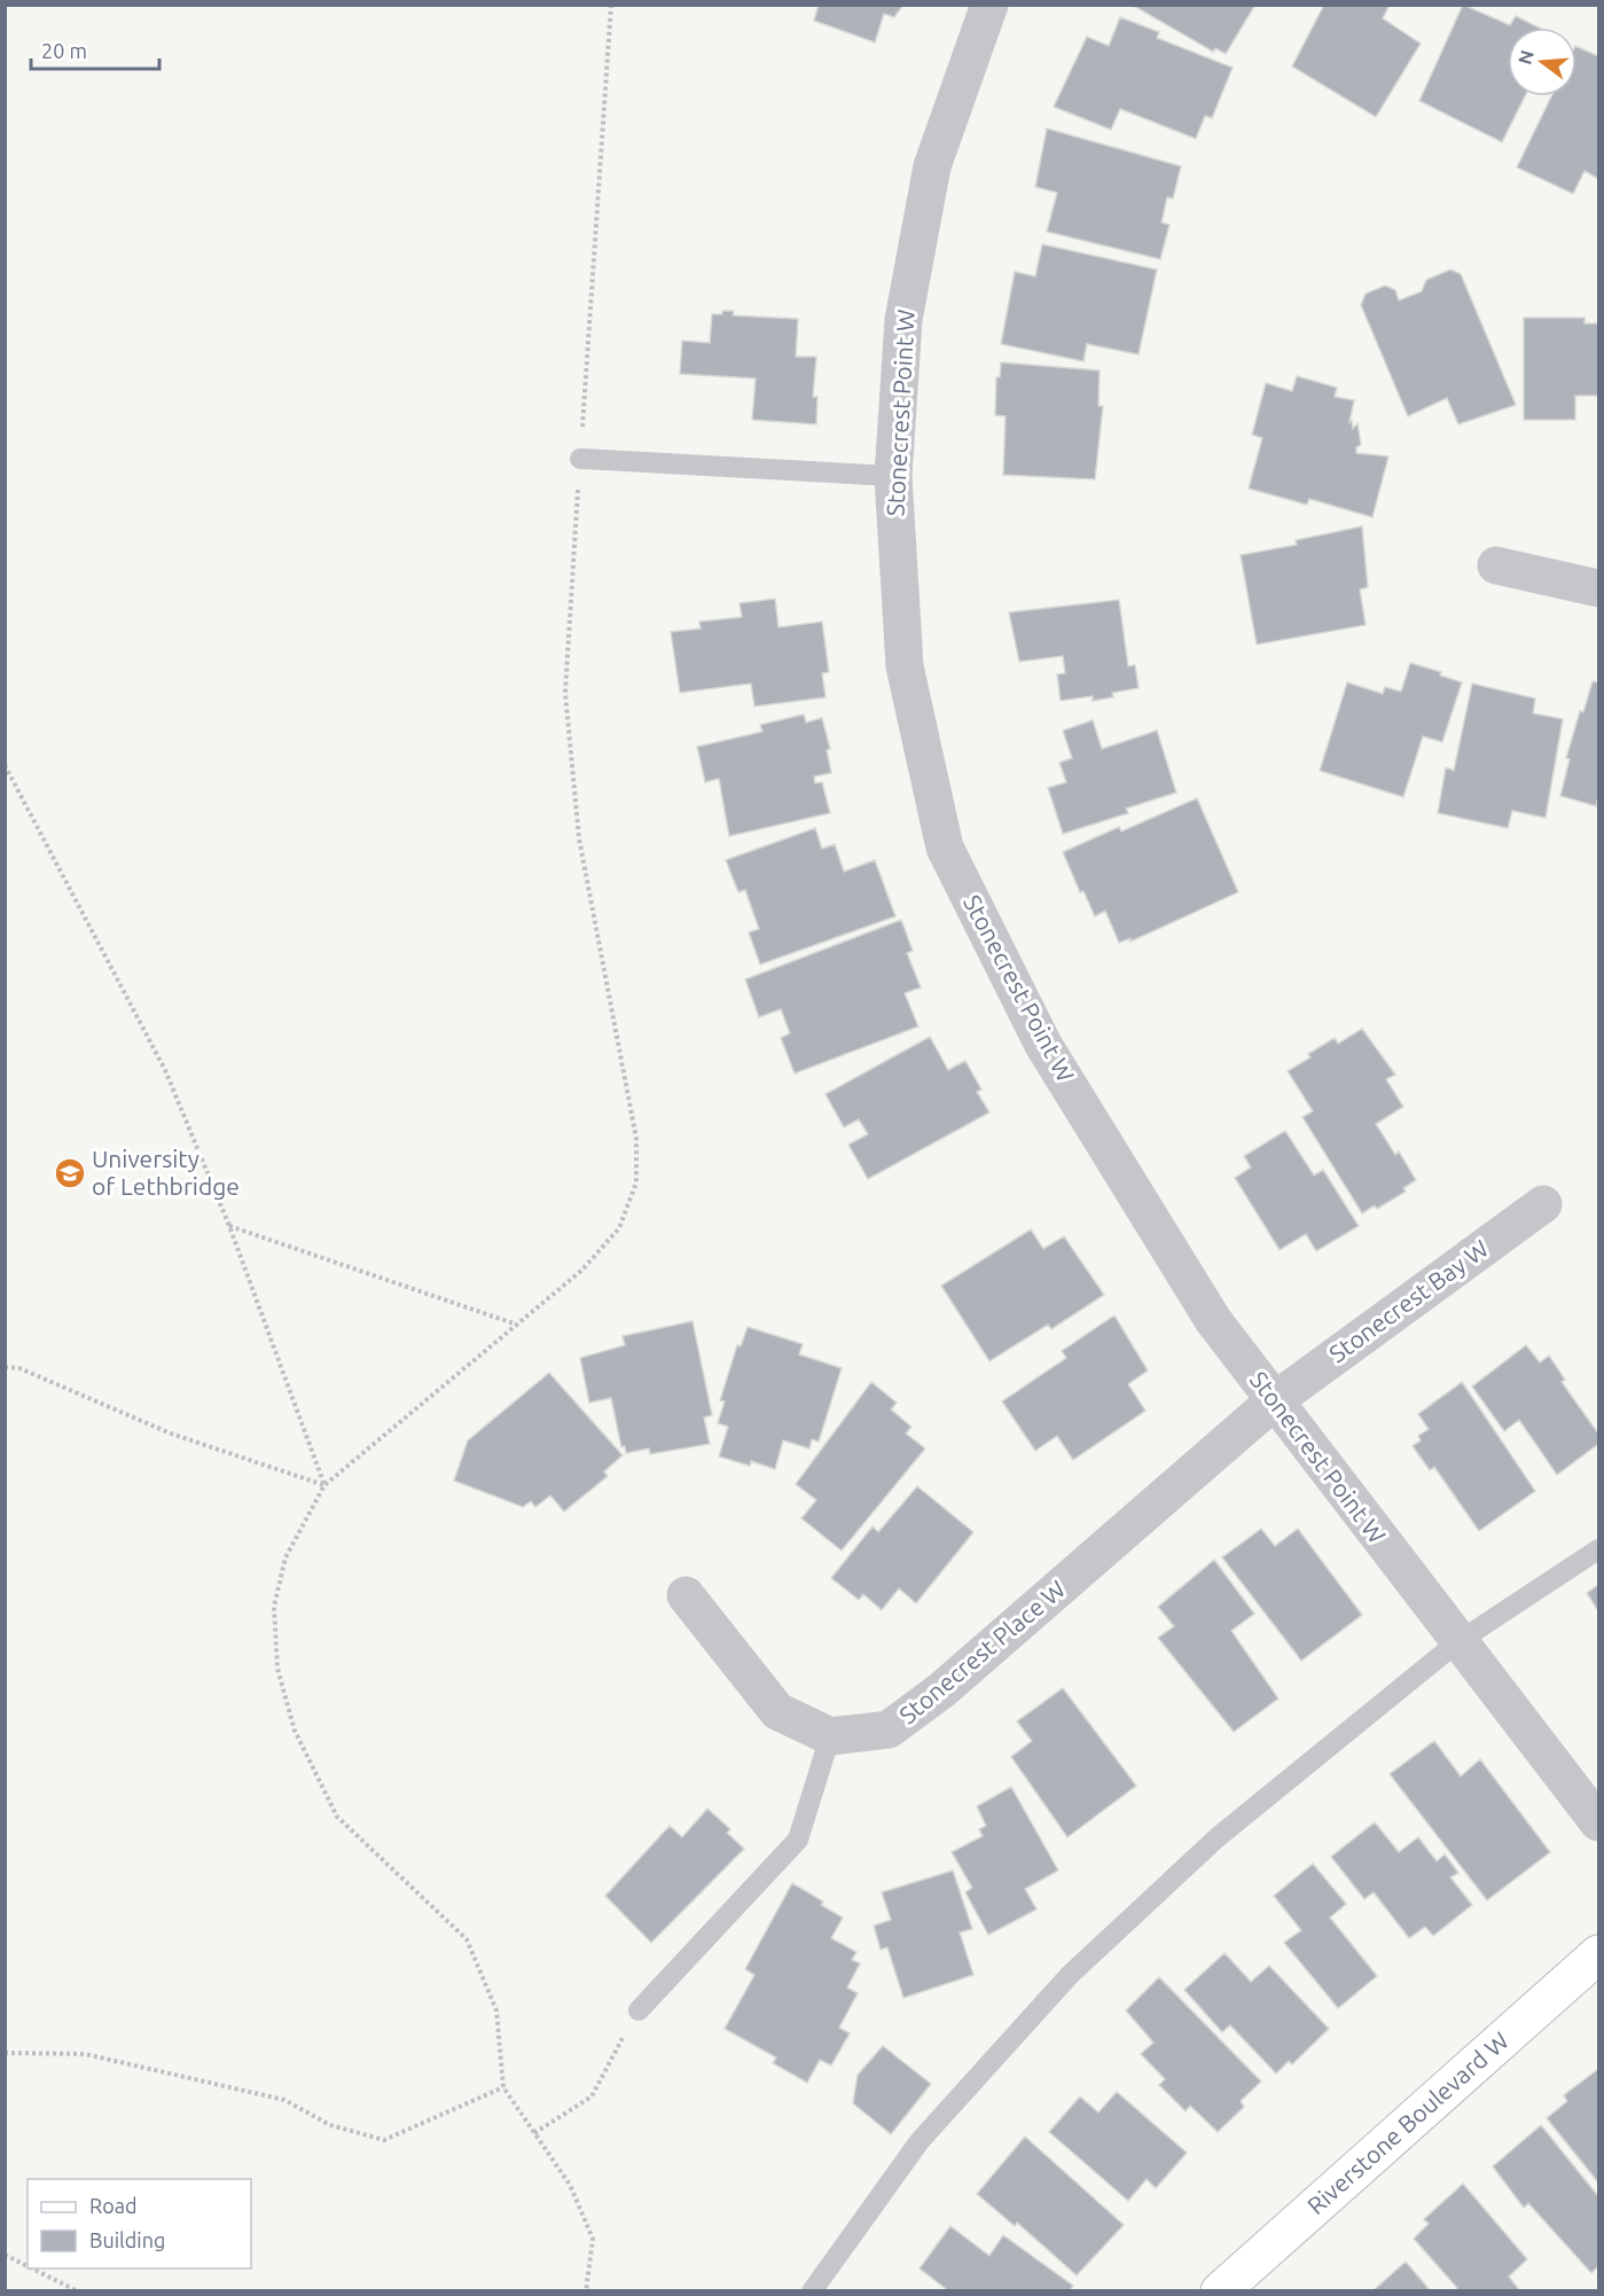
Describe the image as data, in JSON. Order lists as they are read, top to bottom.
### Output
{
  "streets": {
    "street": [
      "Stonecrest Point W",
      "Stonecrest Bay W",
      "Stonecrest Place W",
      "Riverstone Boulevard W"
    ]
  },
  "crossings": [
    ["Stonecrest Point W", "Stonecrest Bay W"],
    ["Stonecrest Point W", "Stonecrest Place W"],
    ["Stonecrest Bay W", "Stonecrest Place W"]
  ],
  "places": {
    "school or university": ["University of Lethbridge"]
  },
  "legend": ["Road", "Building"],
  "scale_bar": "20 m",
  "north": "left"
}
